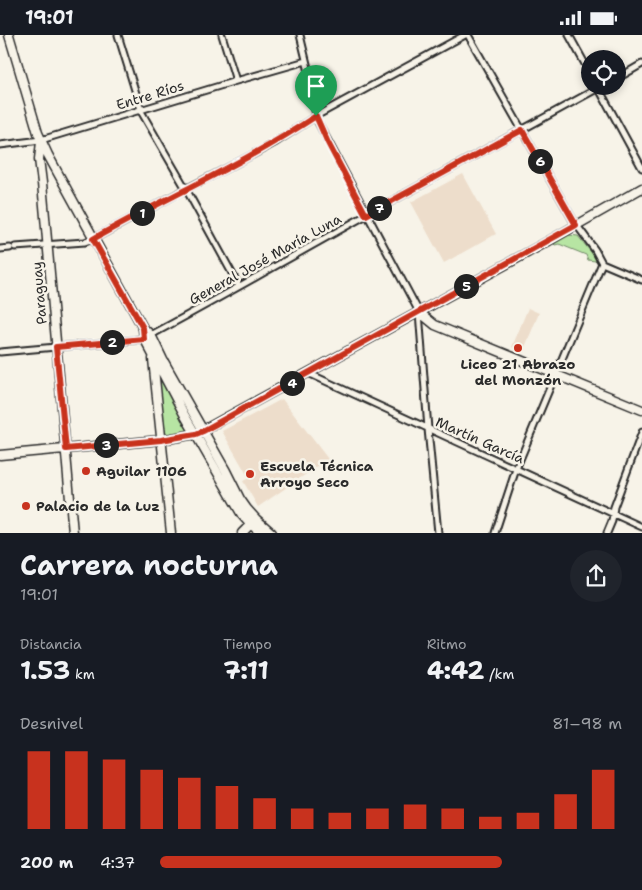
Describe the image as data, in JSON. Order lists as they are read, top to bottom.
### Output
{
  "streets": {
    "street": [
      "Entre Ríos",
      "General José María Luna",
      "Paraguay",
      "Martín García"
    ]
  },
  "crossings": [
    ["Entre Ríos", "Paraguay"],
    ["General José María Luna", "Paraguay"]
  ],
  "places": [
    "Liceo 21 Abrazo del Monzón",
    "Aguilar 1106",
    "Escuela Técnica Arroyo Seco",
    "Palacio de la Luz"
  ],
  "page": {
    "status": "19:01",
    "pins": [
      "6",
      "7",
      "1",
      "5",
      "2",
      "4",
      "3"
    ],
    "heading": ["Carrera nocturna", "19:01"],
    "stats": [
      ["Distancia", "1.53 km"],
      ["Tiempo", "7:11"],
      ["Ritmo", "4:42 /km"]
    ],
    "chart": ["Desnivel", "81–98 m"],
    "list": [
      {
        "name": "200 m",
        "note": "4:37"
      }
    ]
  }
}
